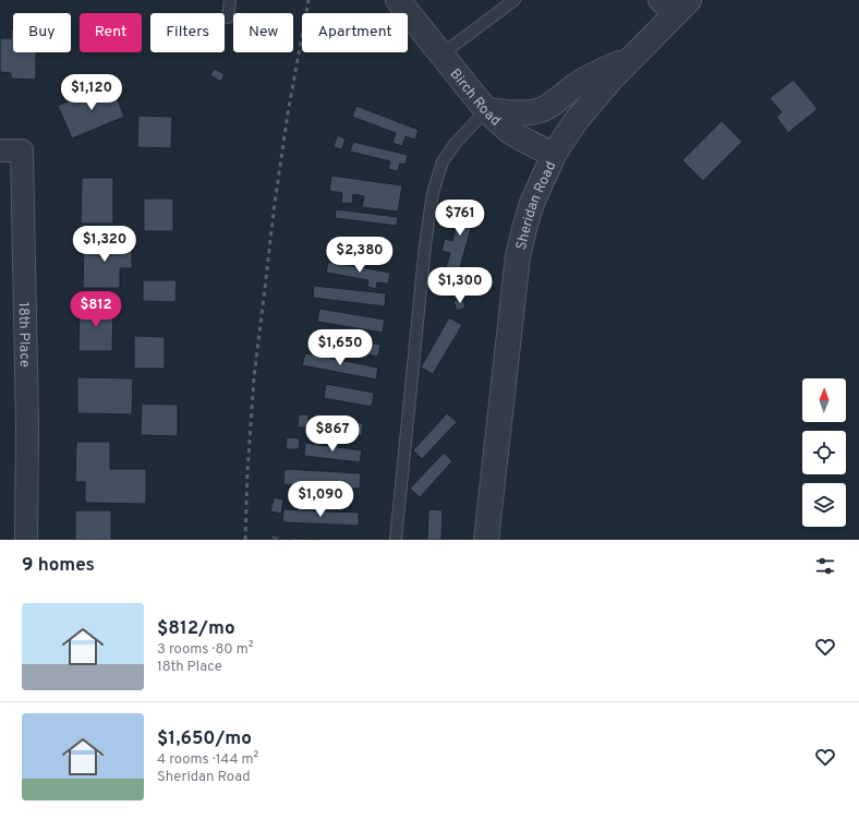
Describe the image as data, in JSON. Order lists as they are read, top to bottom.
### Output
{
  "streets": {
    "street": ["Birch Road", "Sheridan Road", "18th Place"]
  },
  "crossings": [
    ["Birch Road", "Sheridan Road"]
  ],
  "north": "top",
  "page": {
    "chip": [
      "Buy",
      "Rent",
      "Filters",
      "New",
      "Apartment"
    ],
    "price": [
      "$1,120",
      "$761",
      "$1,320",
      "$2,380",
      "$1,300",
      "$812",
      "$1,650",
      "$867",
      "$1,090"
    ],
    "heading": "9 homes",
    "list": [
      {
        "name": "$812/mo",
        "note": "3 rooms · 80 m² · 18th Place"
      },
      {
        "name": "$1,650/mo",
        "note": "4 rooms · 144 m² · Sheridan Road"
      }
    ]
  }
}
